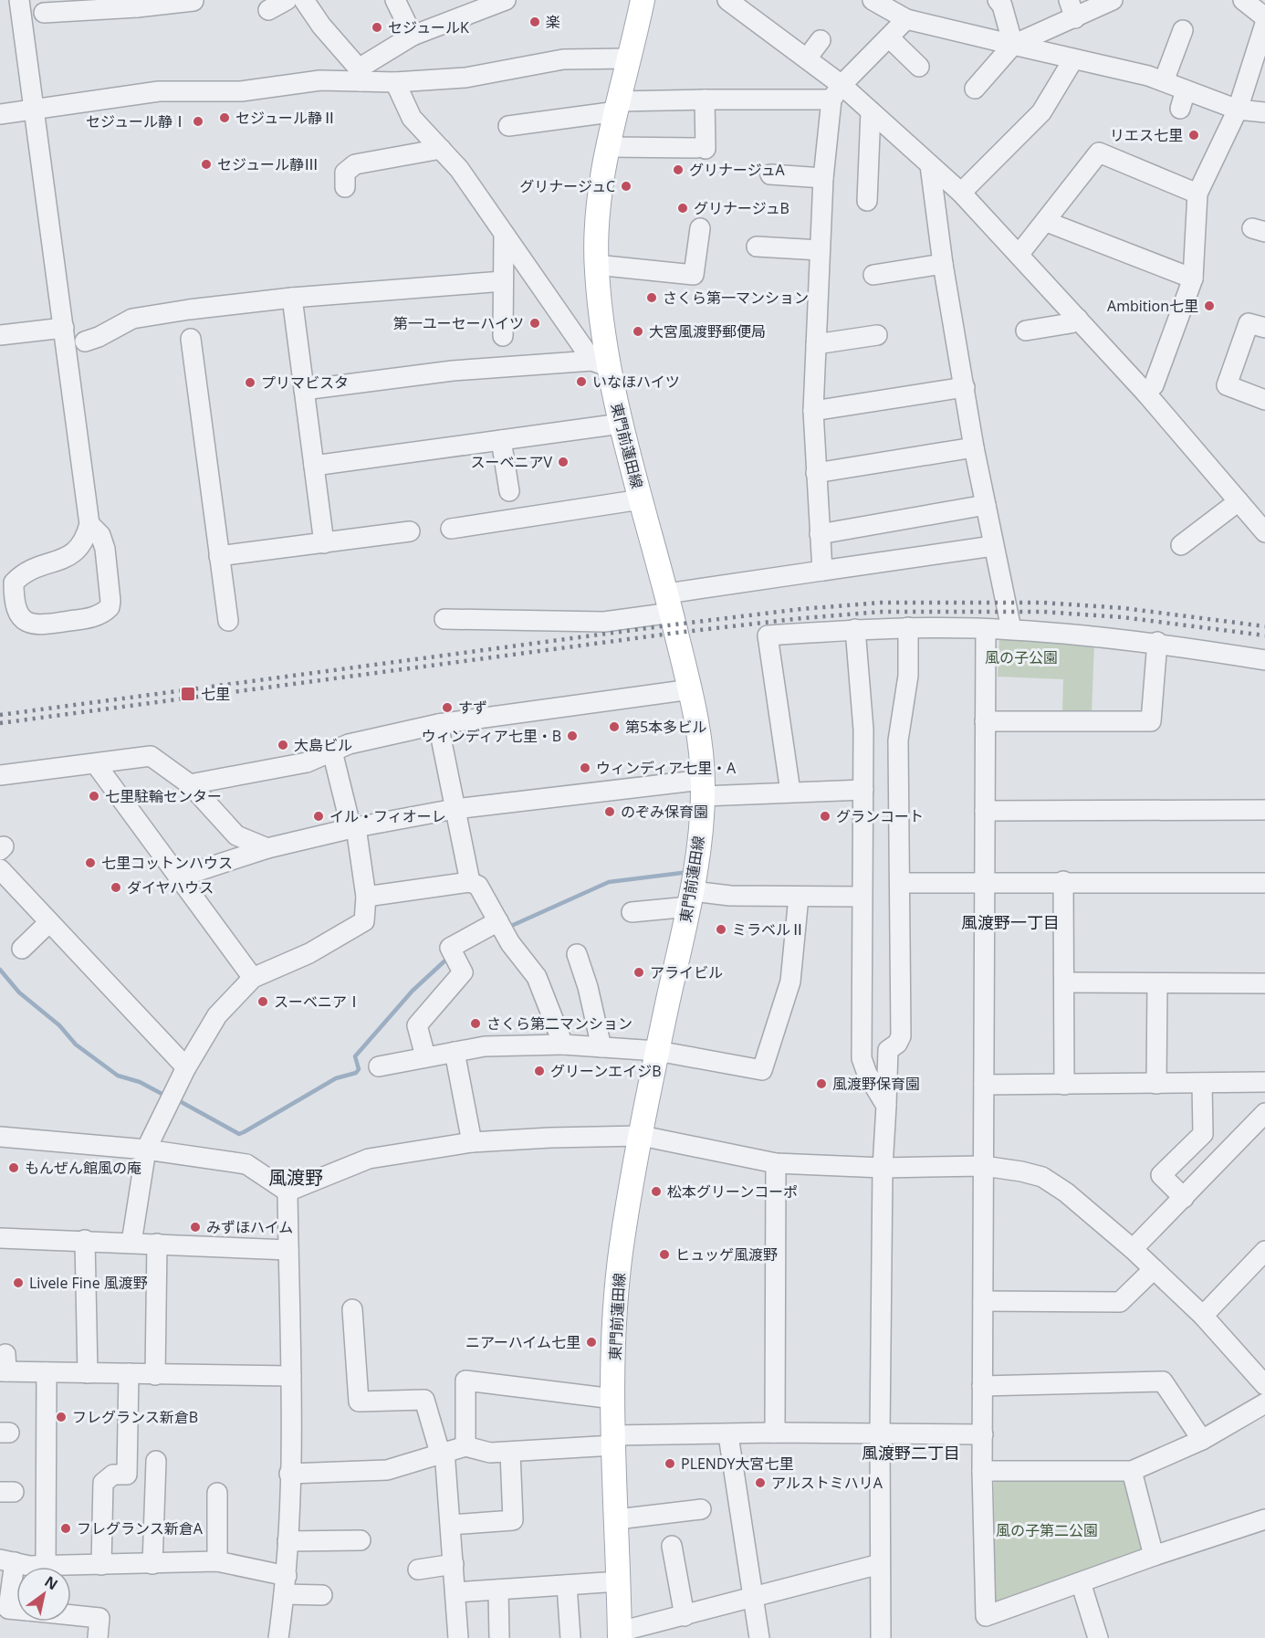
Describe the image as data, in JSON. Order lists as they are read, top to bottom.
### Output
{
  "streets": {
    "main road": ["東門前蓮田線"]
  },
  "districts": ["風渡野一丁目", "風渡野", "風渡野二丁目"],
  "parks": ["風の子公園", "風の子第二公園"],
  "places": {
    "other": [
      "楽",
      "セジュールK",
      "セジュール静Ⅱ",
      "セジュール静Ⅰ",
      "リエス七里",
      "セジュール静Ⅲ",
      "グリナージュA",
      "グリナージュC",
      "グリナージュB",
      "さくら第一マンション",
      "Ambition七里",
      "第一ユーセーハイツ",
      "大宮風渡野郵便局",
      "いなほハイツ",
      "プリマビスタ",
      "スーベニアV",
      "すず",
      "第5本多ビル",
      "ウィンディア七里・B",
      "大島ビル",
      "ウィンディア七里・A",
      "七里駐輪センター",
      "のぞみ保育園",
      "イル・フィオーレ",
      "グランコート",
      "七里コットンハウス",
      "ダイヤハウス",
      "ミラベルⅡ",
      "アライビル",
      "スーベニアⅠ",
      "さくら第二マンション",
      "グリーンエイジB",
      "風渡野保育園",
      "もんぜん館風の庵",
      "松本グリーンコーポ",
      "みずほハイム",
      "ヒュッゲ風渡野",
      "Livele Fine 風渡野",
      "ニアーハイム七里",
      "フレグランス新倉B",
      "PLENDY大宮七里",
      "アルストミハリA",
      "フレグランス新倉A"
    ],
    "transit": ["七里"]
  },
  "north": "top right"
}
